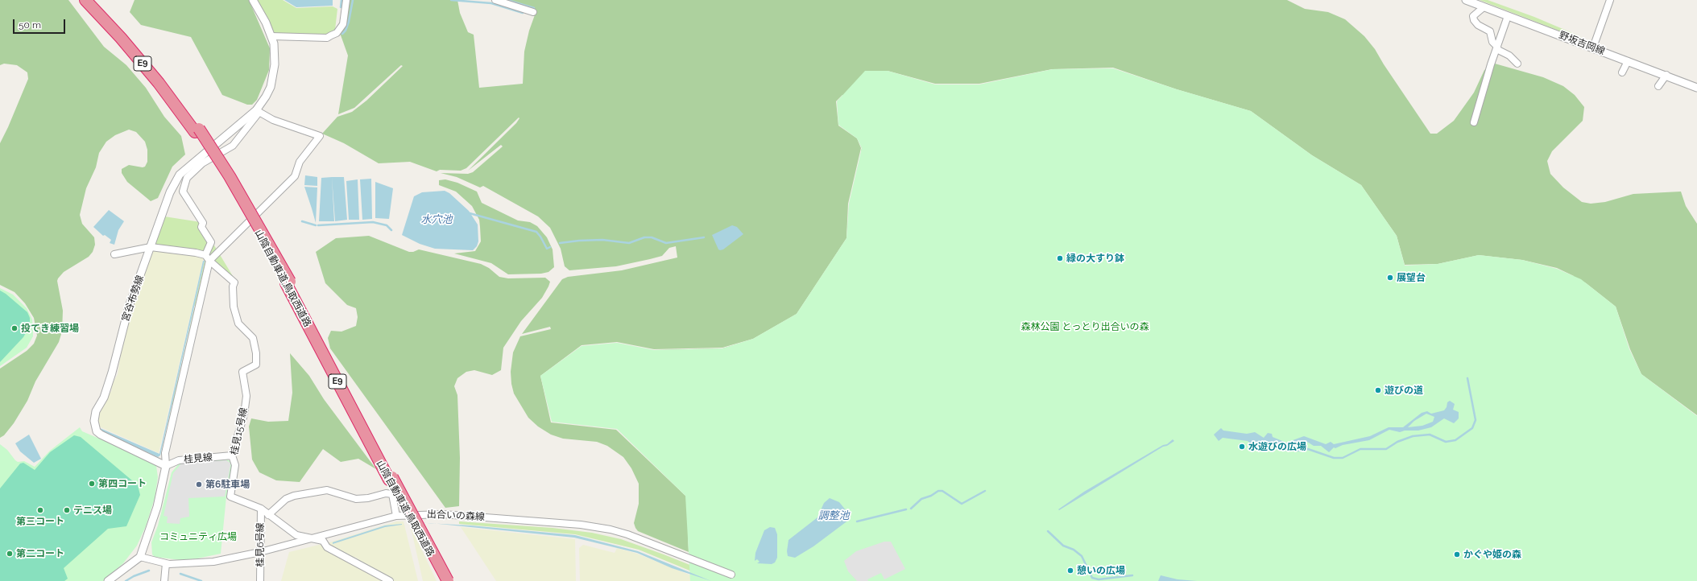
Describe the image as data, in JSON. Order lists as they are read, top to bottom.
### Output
{
  "streets": {
    "highway": ["E9", "山陰自動車道;鳥取西道路"],
    "street": [
      "野坂吉岡線",
      "宮谷布勢線",
      "桂見15号線",
      "桂見線",
      "出合いの森線",
      "桂見6号線"
    ]
  },
  "crossings": [
    ["宮谷布勢線", "桂見線"],
    ["桂見15号線", "桂見線"],
    ["桂見15号線", "出合いの森線"],
    ["桂見15号線", "桂見6号線"],
    ["出合いの森線", "桂見6号線"]
  ],
  "water": ["水穴池", "調整池"],
  "parks": ["森林公園 とっとり出合いの森", "コミュニティ広場"],
  "places": [
    "緑の大すり鉢",
    "展望台",
    "投てき練習場",
    "遊びの道",
    "水遊びの広場",
    "第四コート",
    "第6駐車場",
    "第三コート",
    "テニス場",
    "第二コート",
    "かぐや姫の森",
    "憩いの広場"
  ],
  "scale_bar": "50 m"
}
